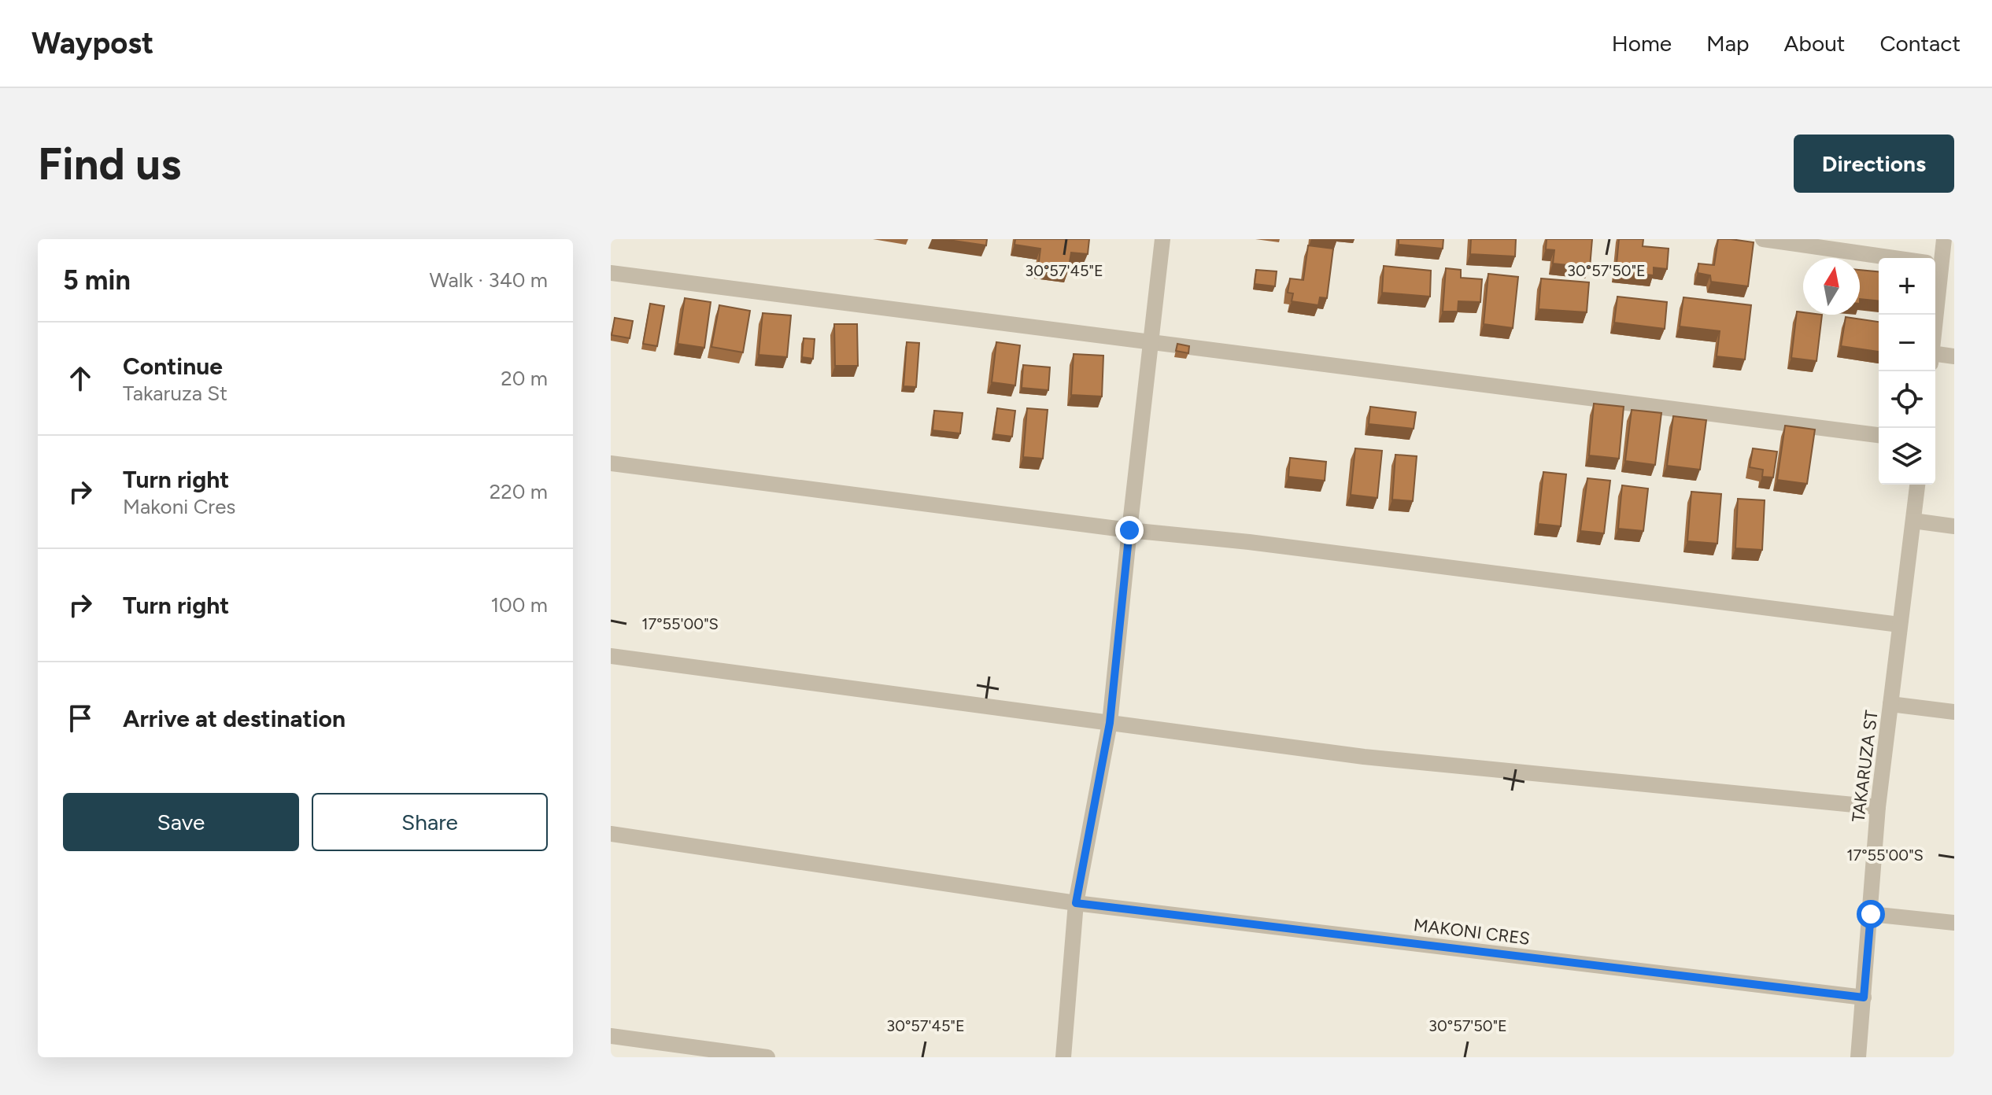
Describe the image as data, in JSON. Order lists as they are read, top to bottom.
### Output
{
  "streets": {
    "street": ["TAKARUZA ST", "MAKONI CRES"]
  },
  "crossings": [
    ["TAKARUZA ST", "MAKONI CRES"]
  ],
  "north": "top",
  "page": {
    "header": "Waypost",
    "nav": [
      "Home",
      "Map",
      "About",
      "Contact"
    ],
    "buttons": [
      "Directions",
      ["Save", "Share"]
    ],
    "title": "Find us",
    "heading": ["5 min", "Walk · 340 m"],
    "map_buttons": ["+", "−"],
    "list": [
      ["Continue", "Takaruza St", "20 m"],
      ["Turn right", "Makoni Cres", "220 m"],
      ["Turn right", "100 m"],
      "Arrive at destination"
    ]
  },
  "coordinates": ["30°57'45\"E", "30°57'50\"E", "17°55'00\"S"]
}
